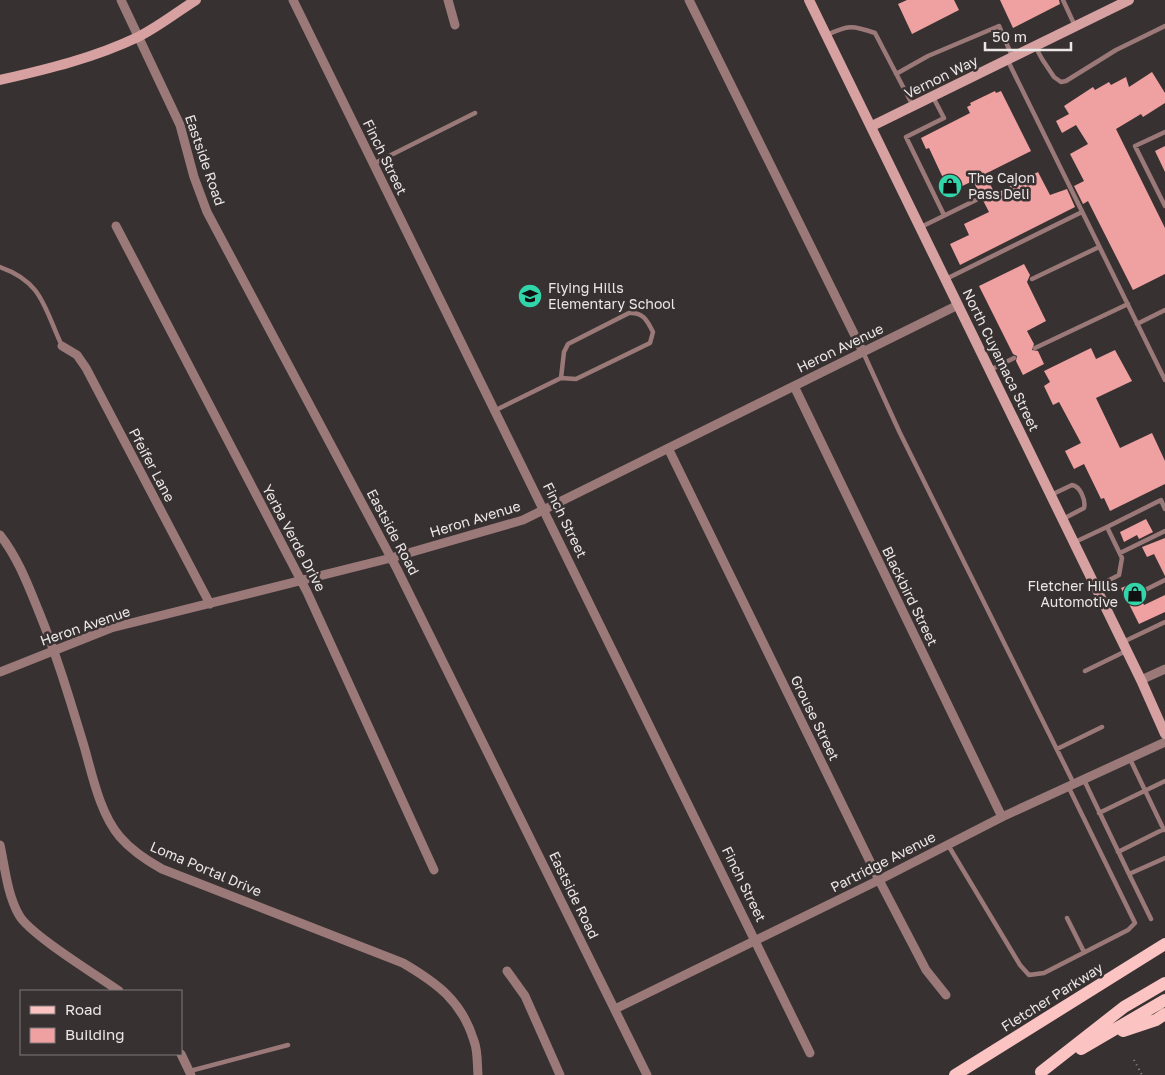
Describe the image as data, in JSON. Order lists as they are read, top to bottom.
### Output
{
  "streets": {
    "main road": ["Vernon Way", "North Cuyamaca Street", "Fletcher Parkway"],
    "street": [
      "Finch Street",
      "Eastside Road",
      "Heron Avenue",
      "Pfeifer Lane",
      "Yerba Verde Drive",
      "Blackbird Street",
      "Grouse Street",
      "Partridge Avenue",
      "Loma Portal Drive"
    ]
  },
  "crossings": [
    ["Vernon Way", "North Cuyamaca Street"],
    ["Finch Street", "Heron Avenue"],
    ["Finch Street", "Partridge Avenue"],
    ["Eastside Road", "Heron Avenue"],
    ["Eastside Road", "Partridge Avenue"],
    ["Heron Avenue", "North Cuyamaca Street"],
    ["Heron Avenue", "Pfeifer Lane"],
    ["Heron Avenue", "Yerba Verde Drive"],
    ["Heron Avenue", "Blackbird Street"],
    ["Heron Avenue", "Grouse Street"],
    ["Heron Avenue", "Loma Portal Drive"],
    ["Blackbird Street", "Partridge Avenue"],
    ["Grouse Street", "Partridge Avenue"]
  ],
  "places": {
    "shop": ["The Cajon Pass Deli", "Fletcher Hills Automotive"],
    "school or university": ["Flying Hills Elementary School"]
  },
  "legend": ["Road", "Building"],
  "scale_bar": "50 m"
}
